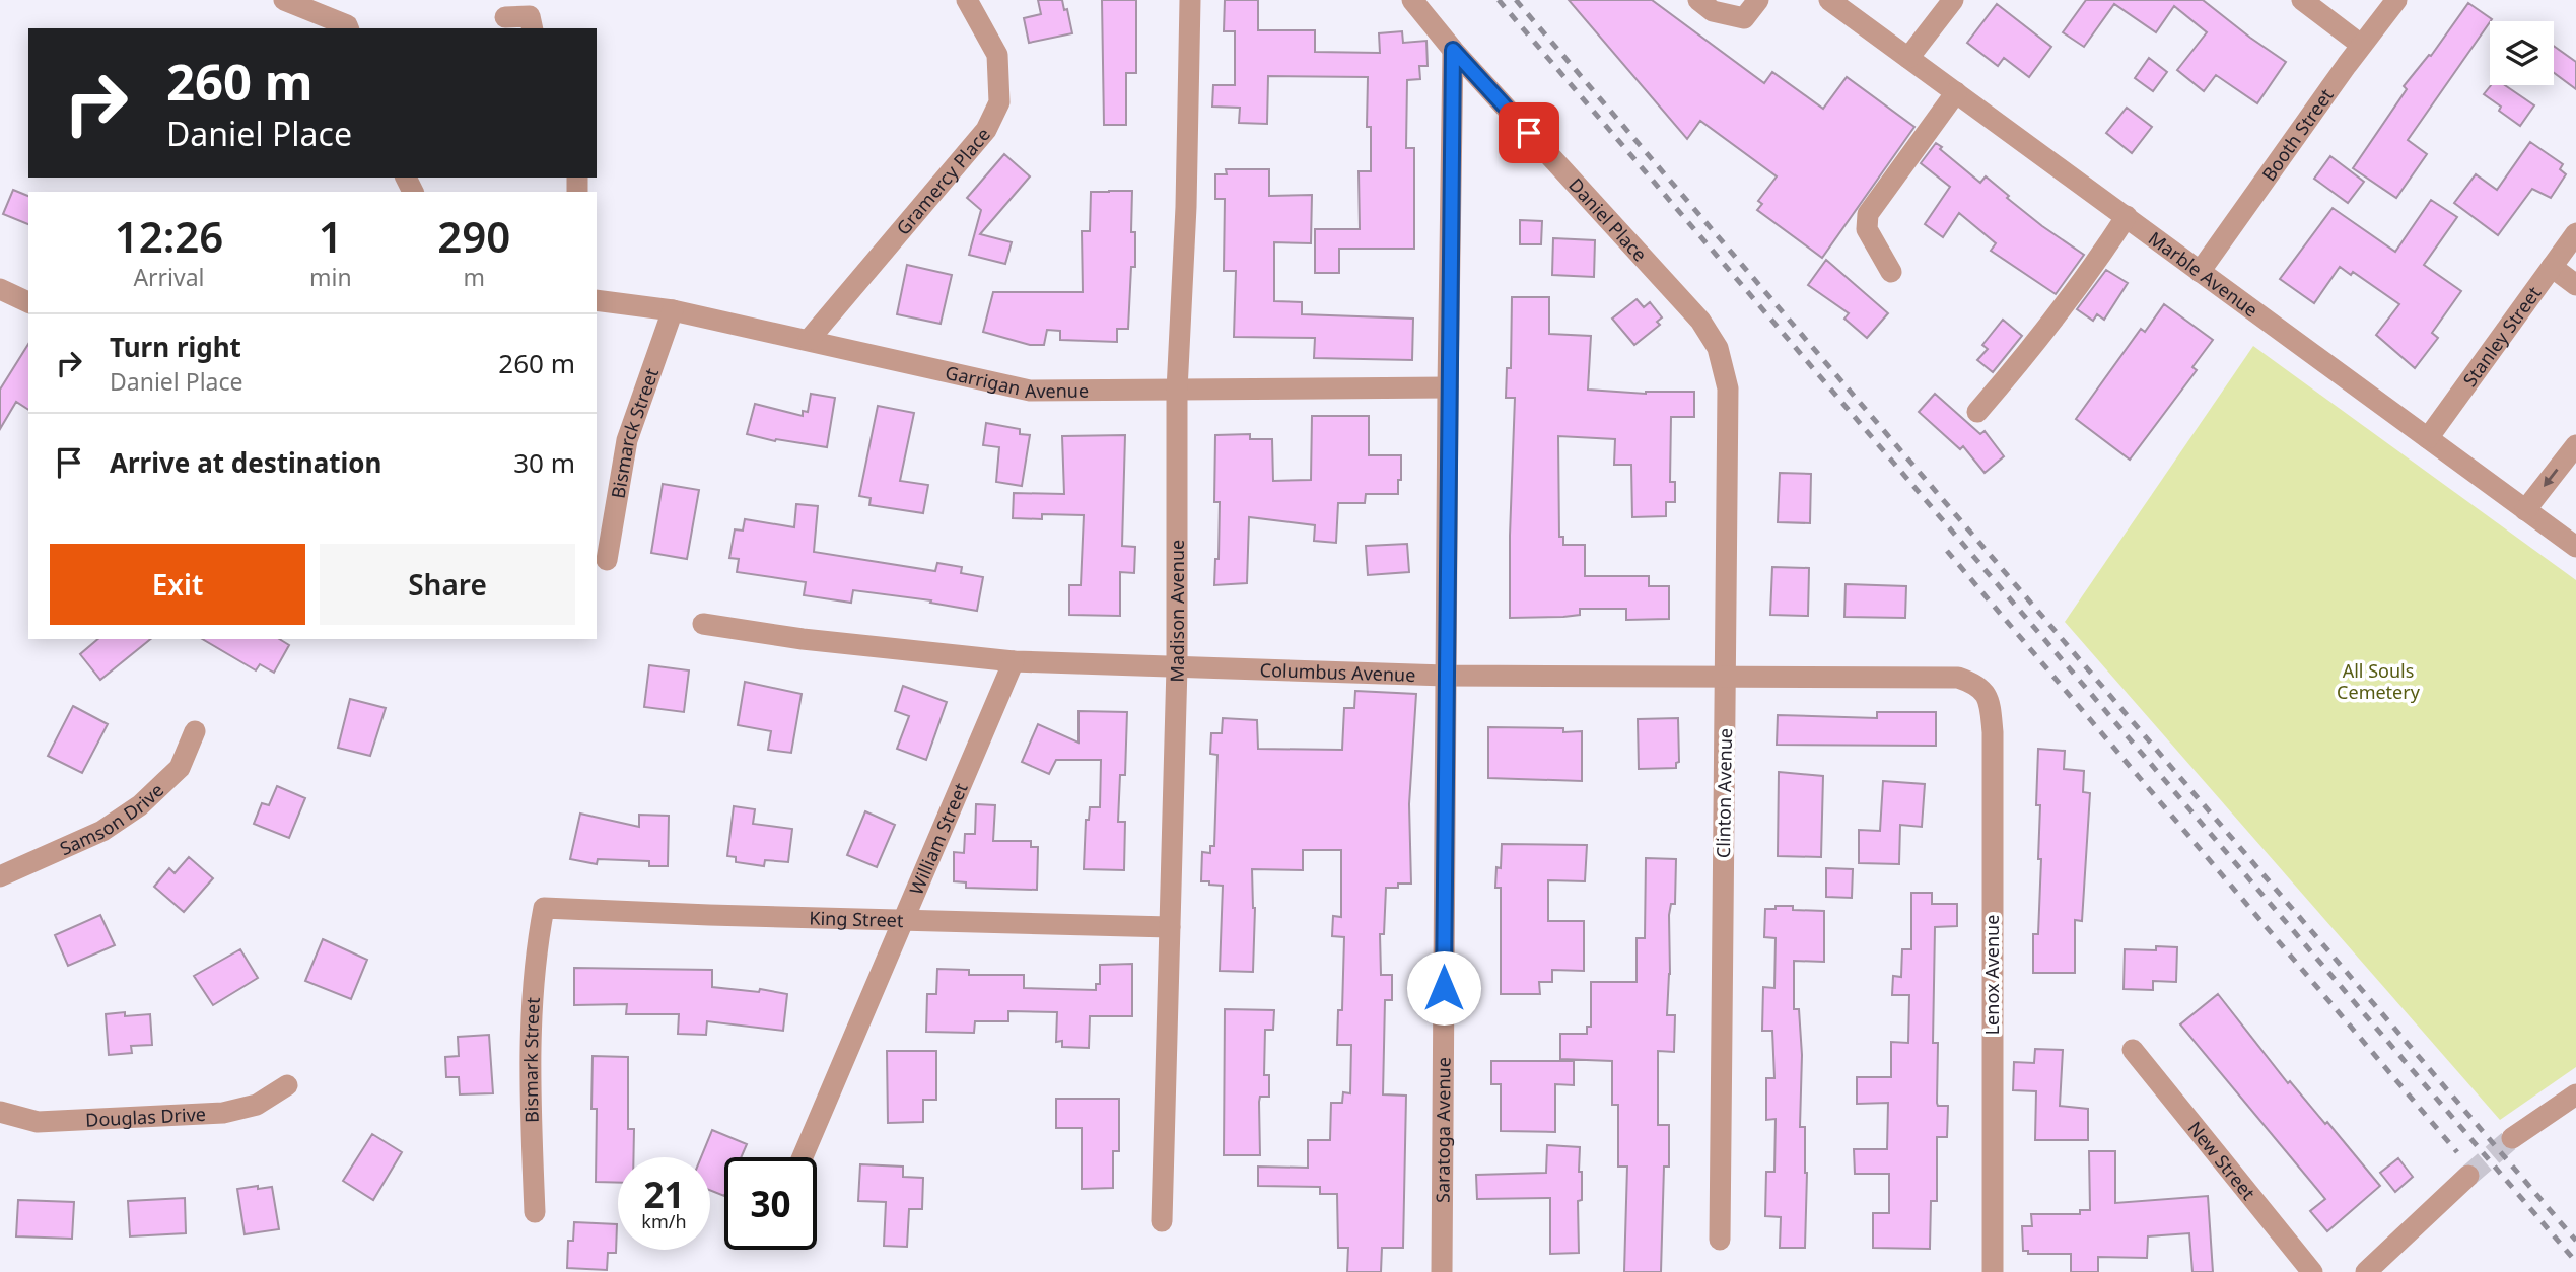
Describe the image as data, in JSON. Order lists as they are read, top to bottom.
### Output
{
  "streets": {
    "street": [
      "Booth Street",
      "Gramercy Place",
      "Daniel Place",
      "Marble Avenue",
      "Stanley Street",
      "Garrigan Avenue",
      "Bismarck Street",
      "Madison Avenue",
      "Columbus Avenue",
      "Clinton Avenue",
      "Samson Drive",
      "William Street",
      "King Street",
      "Lenox Avenue",
      "Bismark Street",
      "Douglas Drive",
      "Saratoga Avenue",
      "New Street"
    ]
  },
  "crossings": [
    ["Booth Street", "Marble Avenue"],
    ["Gramercy Place", "Garrigan Avenue"],
    ["Daniel Place", "Clinton Avenue"],
    ["Daniel Place", "Saratoga Avenue"],
    ["Marble Avenue", "Stanley Street"],
    ["Garrigan Avenue", "Bismarck Street"],
    ["Garrigan Avenue", "Madison Avenue"],
    ["Garrigan Avenue", "Saratoga Avenue"],
    ["Madison Avenue", "Columbus Avenue"],
    ["Madison Avenue", "King Street"],
    ["Columbus Avenue", "Clinton Avenue"],
    ["Columbus Avenue", "William Street"],
    ["Columbus Avenue", "Lenox Avenue"],
    ["Columbus Avenue", "Saratoga Avenue"],
    ["William Street", "King Street"],
    ["King Street", "Bismark Street"]
  ],
  "parks": ["All Souls Cemetery"],
  "page": {
    "turn": ["260 m", "Daniel Place"],
    "eta": [
      "12:26",
      "Arrival",
      "1",
      "min",
      "290",
      "m"
    ],
    "list": [
      {
        "name": "Turn right",
        "note": "Daniel Place",
        "value": "260 m"
      },
      {
        "name": "Arrive at destination",
        "value": "30 m"
      }
    ],
    "buttons": ["Exit", "Share"],
    "speed": "21 km/h",
    "limit": "30"
  }
}
